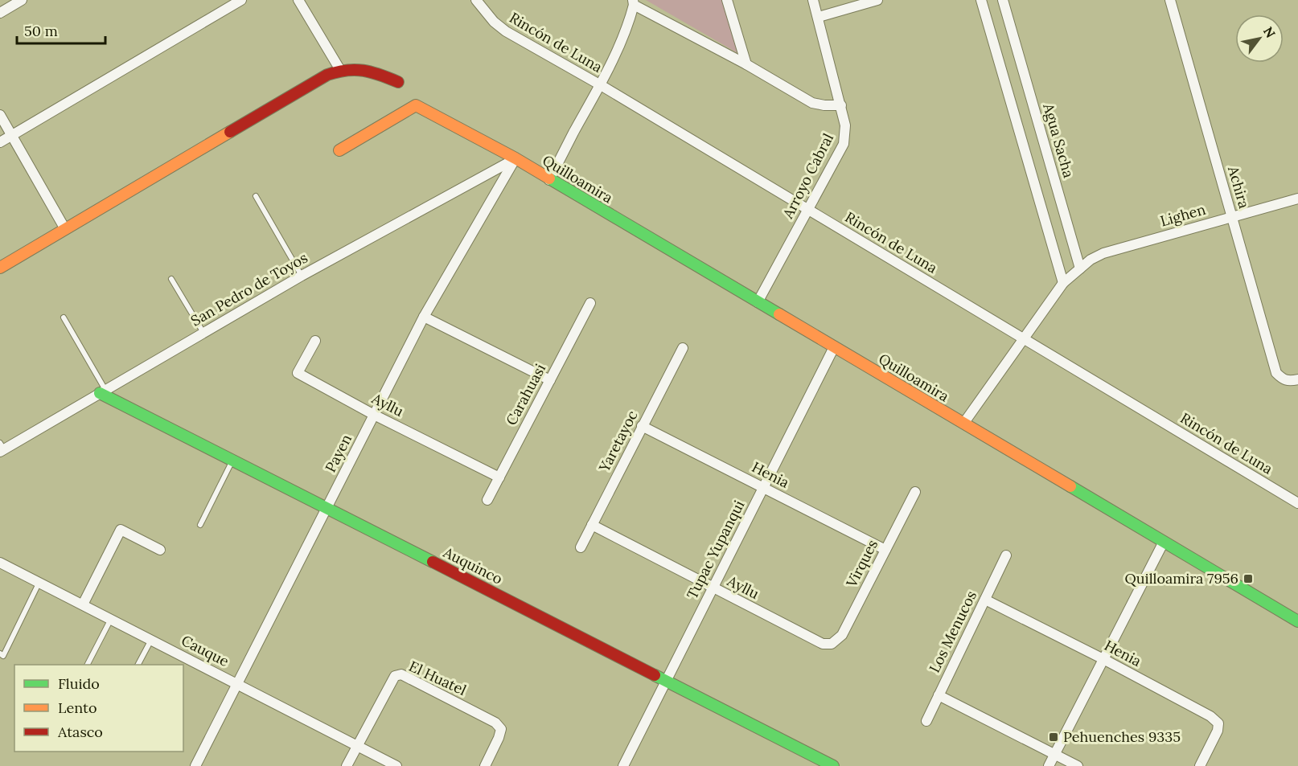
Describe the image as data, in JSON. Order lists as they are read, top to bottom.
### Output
{
  "streets": {
    "street": [
      "Rincón de Luna",
      "Agua Sacha",
      "Arroyo Cabral",
      "Quilloamira",
      "Achira",
      "Lighen",
      "San Pedro de Toyos",
      "Carahuasi",
      "Ayllu",
      "Yaretayoc",
      "Payen",
      "Henia",
      "Tupac Yupanqui",
      "Virques",
      "Auquinco",
      "Los Menucos",
      "Cauque",
      "El Huatel"
    ]
  },
  "crossings": [
    ["Rincón de Luna", "Arroyo Cabral"],
    ["Agua Sacha", "Lighen"],
    ["Arroyo Cabral", "Quilloamira"],
    ["Quilloamira", "San Pedro de Toyos"],
    ["Quilloamira", "Payen"],
    ["Quilloamira", "Tupac Yupanqui"],
    ["Achira", "Lighen"],
    ["San Pedro de Toyos", "Payen"],
    ["San Pedro de Toyos", "Auquinco"],
    ["Carahuasi", "Ayllu"],
    ["Ayllu", "Yaretayoc"],
    ["Ayllu", "Payen"],
    ["Ayllu", "Tupac Yupanqui"],
    ["Ayllu", "Virques"],
    ["Yaretayoc", "Henia"],
    ["Payen", "Auquinco"],
    ["Payen", "Cauque"],
    ["Henia", "Tupac Yupanqui"],
    ["Henia", "Virques"],
    ["Henia", "Los Menucos"],
    ["Tupac Yupanqui", "Auquinco"],
    ["Cauque", "El Huatel"]
  ],
  "places": {
    "transit": ["Quilloamira 7956", "Pehuenches 9335"]
  },
  "legend": ["Fluido", "Lento", "Atasco"],
  "scale_bar": "50 m",
  "north": "top right"
}
